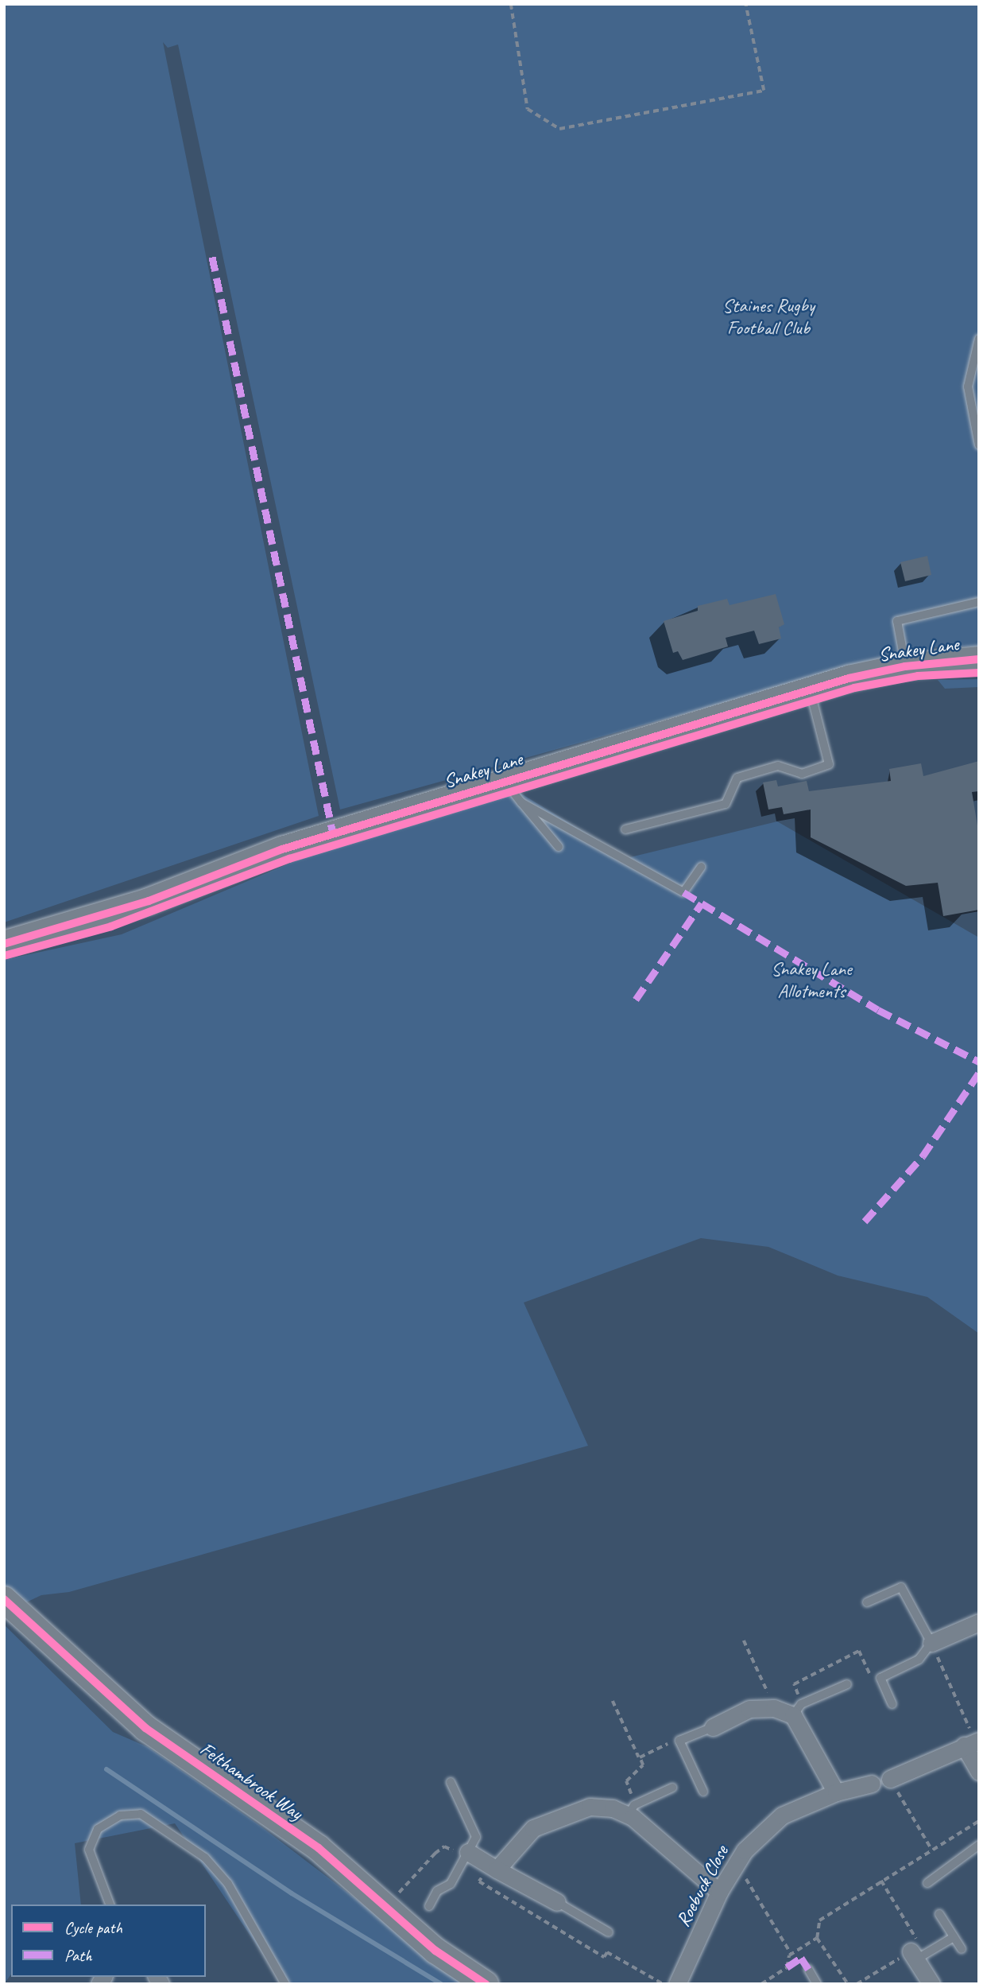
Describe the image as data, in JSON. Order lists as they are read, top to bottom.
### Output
{
  "streets": {
    "street": ["Snakey Lane", "Felthambrook Way", "Roebuck Close"]
  },
  "parks": ["Staines Rugby Football Club", "Snakey Lane Allotments"],
  "legend": ["Cycle path", "Path"]
}
